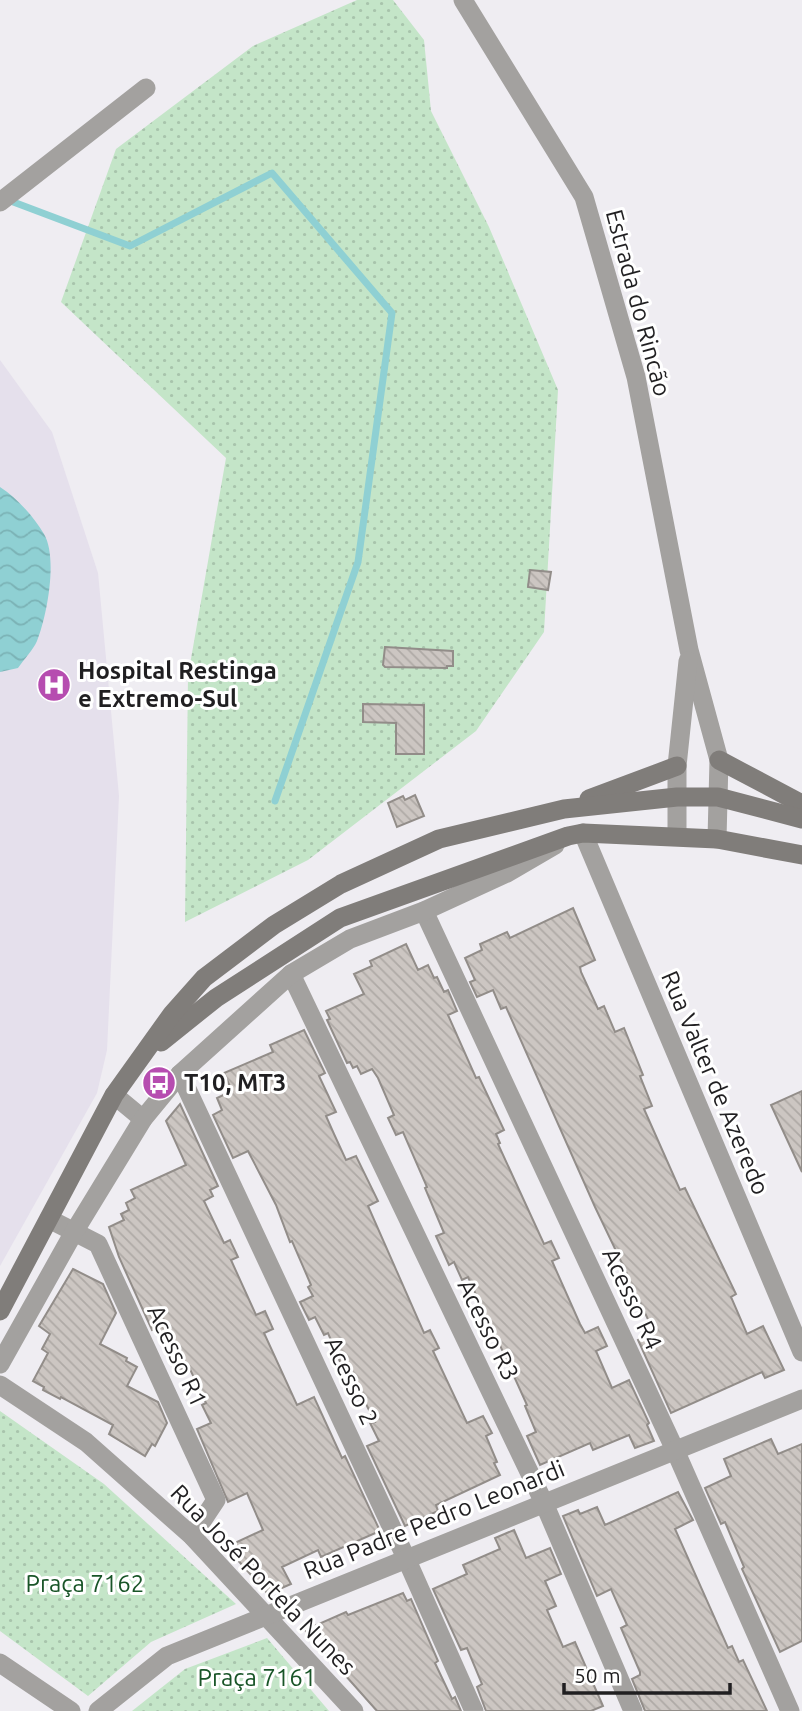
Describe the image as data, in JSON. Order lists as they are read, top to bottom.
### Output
{
  "streets": {
    "street": [
      "Estrada do Rincão",
      "Rua Valter de Azeredo",
      "Acesso R4",
      "Acesso R3",
      "Acesso R1",
      "Acesso 2",
      "Rua Padre Pedro Leonardi",
      "Rua José Portela Nunes"
    ]
  },
  "crossings": [
    ["Acesso R4", "Rua Padre Pedro Leonardi"],
    ["Acesso R3", "Rua Padre Pedro Leonardi"],
    ["Acesso R1", "Rua José Portela Nunes"],
    ["Acesso 2", "Rua Padre Pedro Leonardi"],
    ["Rua Padre Pedro Leonardi", "Rua José Portela Nunes"]
  ],
  "parks": ["Praça 7162", "Praça 7161"],
  "places": {
    "hospital": ["Hospital Restinga e Extremo-Sul"],
    "bus stop": ["T10, MT3"]
  },
  "scale_bar": "50 m"
}
